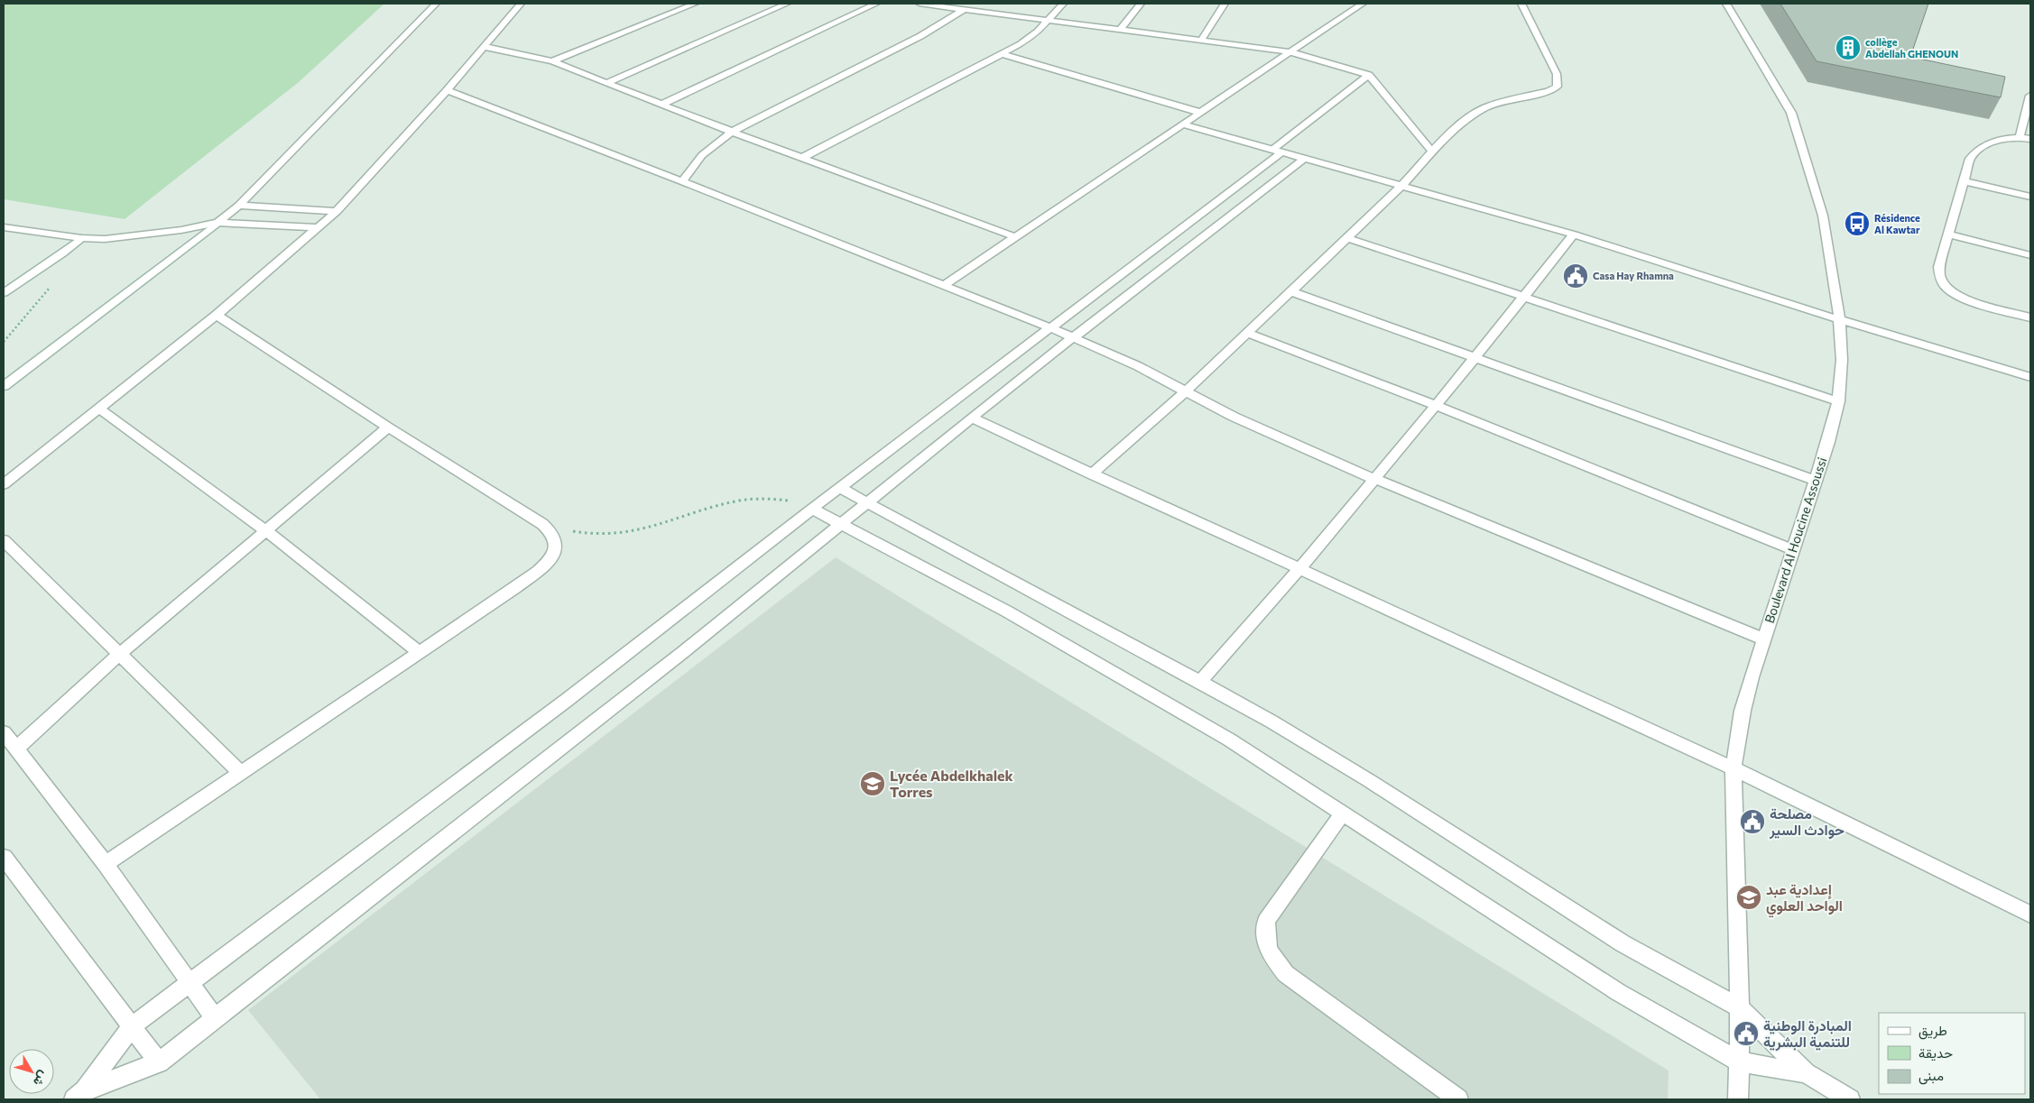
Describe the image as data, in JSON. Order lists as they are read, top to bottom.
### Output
{
  "streets": {
    "street": ["Boulevard Al Houcine Assoussi"]
  },
  "places": {
    "building": ["collège Abdellah GHENOUN"],
    "bus stop": ["Résidence Al Kawtar"],
    "public building": ["Casa Hay Rhamna", "مصلحة حوادث السير", "المبادرة الوطنية للتنمية البشرية"],
    "school or university": ["Lycée Abdelkhalek Torres", "إعدادية عبد الواحد العلوي"]
  },
  "legend": ["طريق", "حديقة", "مبنى"],
  "north": "bottom right"
}
